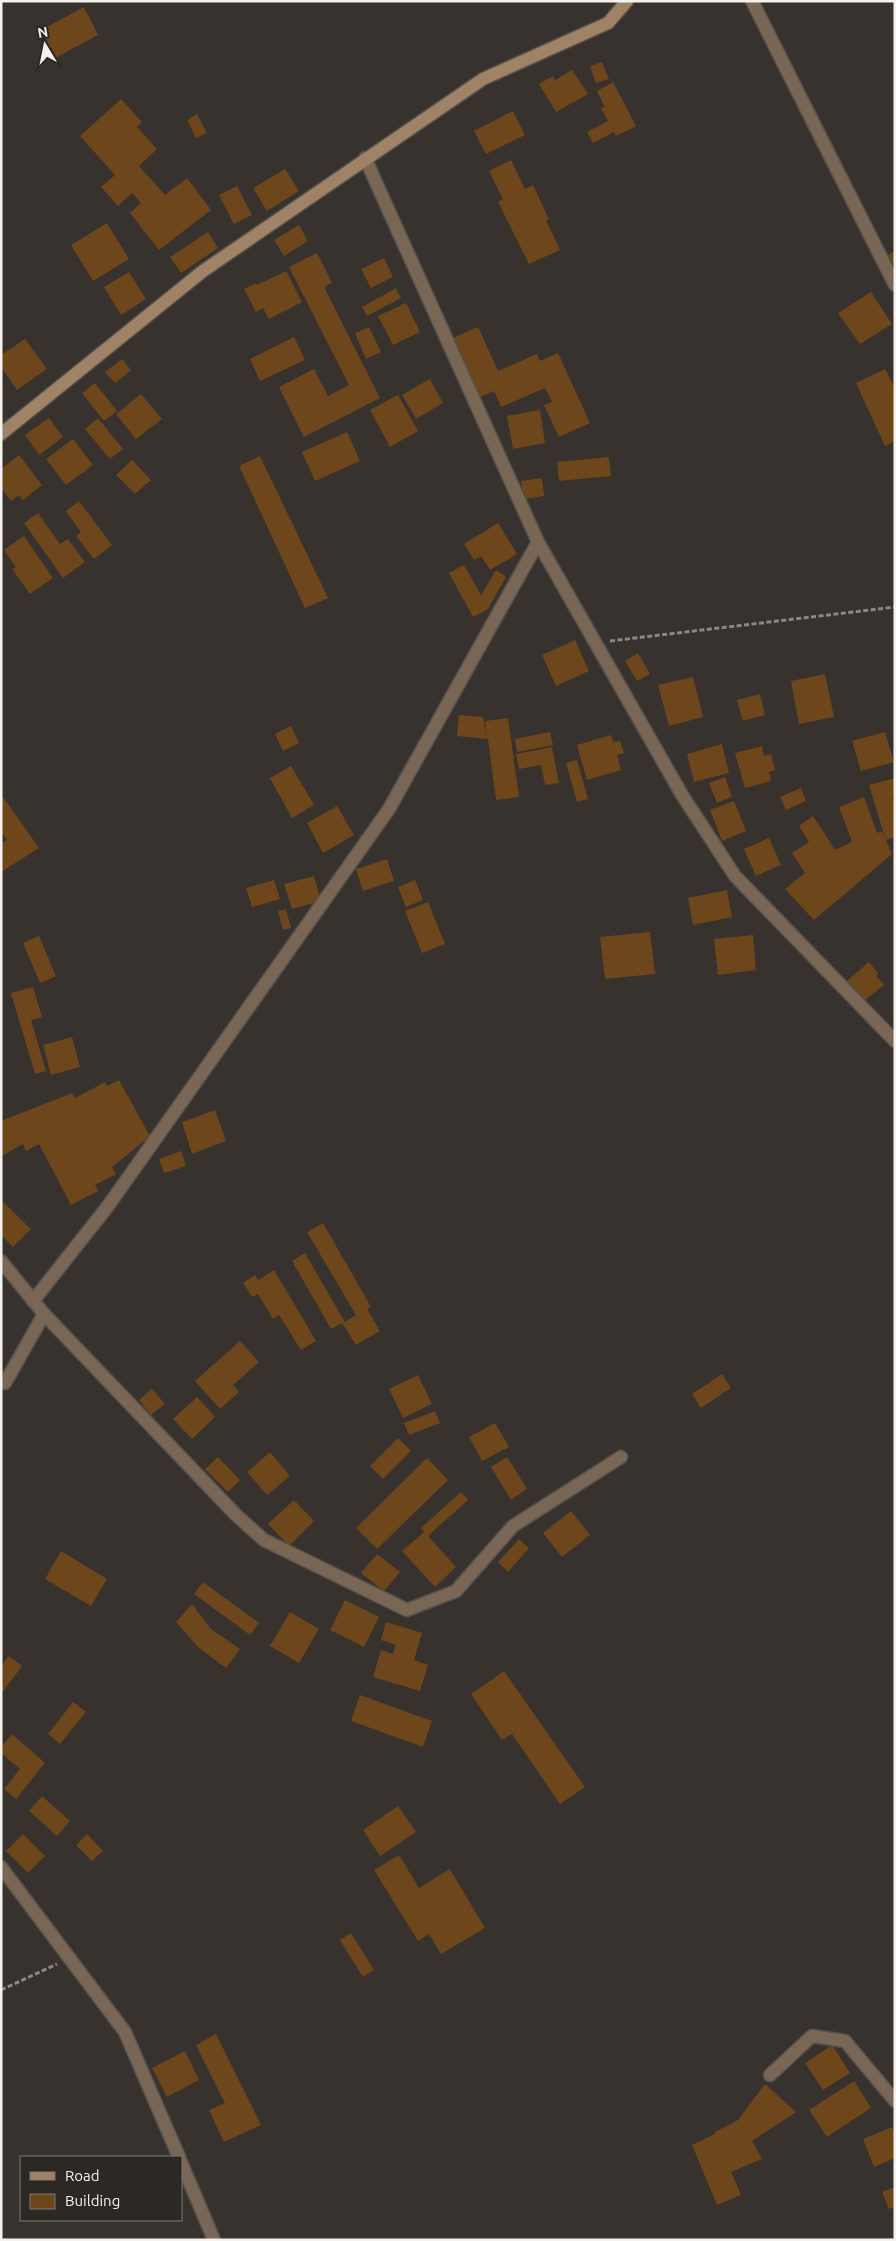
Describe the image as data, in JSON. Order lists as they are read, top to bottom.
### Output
{
  "legend": ["Road", "Building"],
  "north": "top"
}
